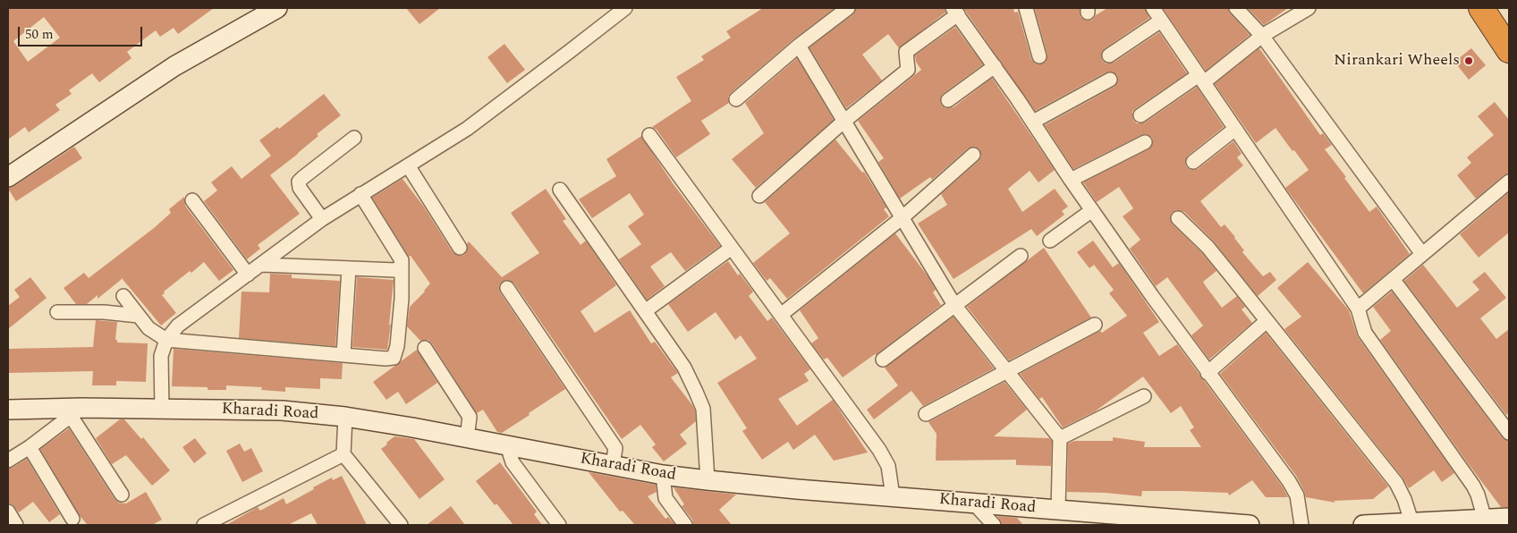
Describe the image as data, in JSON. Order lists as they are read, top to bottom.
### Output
{
  "streets": {
    "street": ["Kharadi Road"]
  },
  "places": ["Nirankari Wheels"],
  "scale_bar": "50 m"
}
